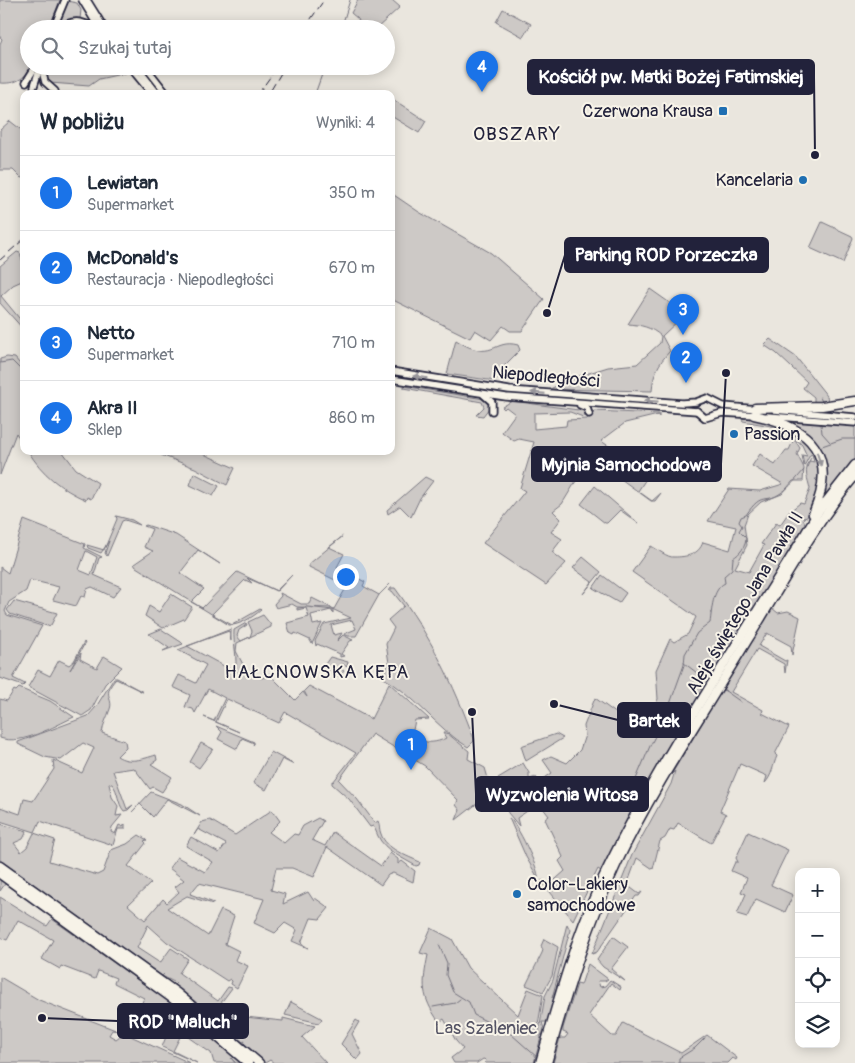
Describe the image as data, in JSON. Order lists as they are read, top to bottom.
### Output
{
  "streets": {
    "highway": ["Aleje świętego Jana Pawła II"],
    "main road": ["Niepodległości"]
  },
  "districts": ["OBSZARY", "HAŁCNOWSKA KĘPA"],
  "parks": ["Las Szaleniec"],
  "places": {
    "transit": ["Czerwona Krausa"],
    "other": [
      "Kościół pw. Matki Bożej Fatimskiej",
      "Kancelaria",
      "Parking ROD Porzeczka",
      "Myjnia Samochodowa",
      "Passion",
      "Bartek",
      "Wyzwolenia Witosa",
      "Color-Lakiery samochodowe",
      "ROD \"Maluch\""
    ]
  },
  "page": {
    "search": "Szukaj tutaj",
    "pins": [
      "4",
      "3",
      "2",
      "1"
    ],
    "heading": ["W pobliżu", "Wyniki: 4"],
    "list": [
      {
        "mark": "1",
        "name": "Lewiatan",
        "note": "Supermarket",
        "value": "350 m"
      },
      {
        "mark": "2",
        "name": "McDonald's",
        "note": "Restauracja · Niepodległości",
        "value": "670 m"
      },
      {
        "mark": "3",
        "name": "Netto",
        "note": "Supermarket",
        "value": "710 m"
      },
      {
        "mark": "4",
        "name": "Akra II",
        "note": "Sklep",
        "value": "860 m"
      }
    ],
    "map_buttons": ["+", "−"]
  }
}
